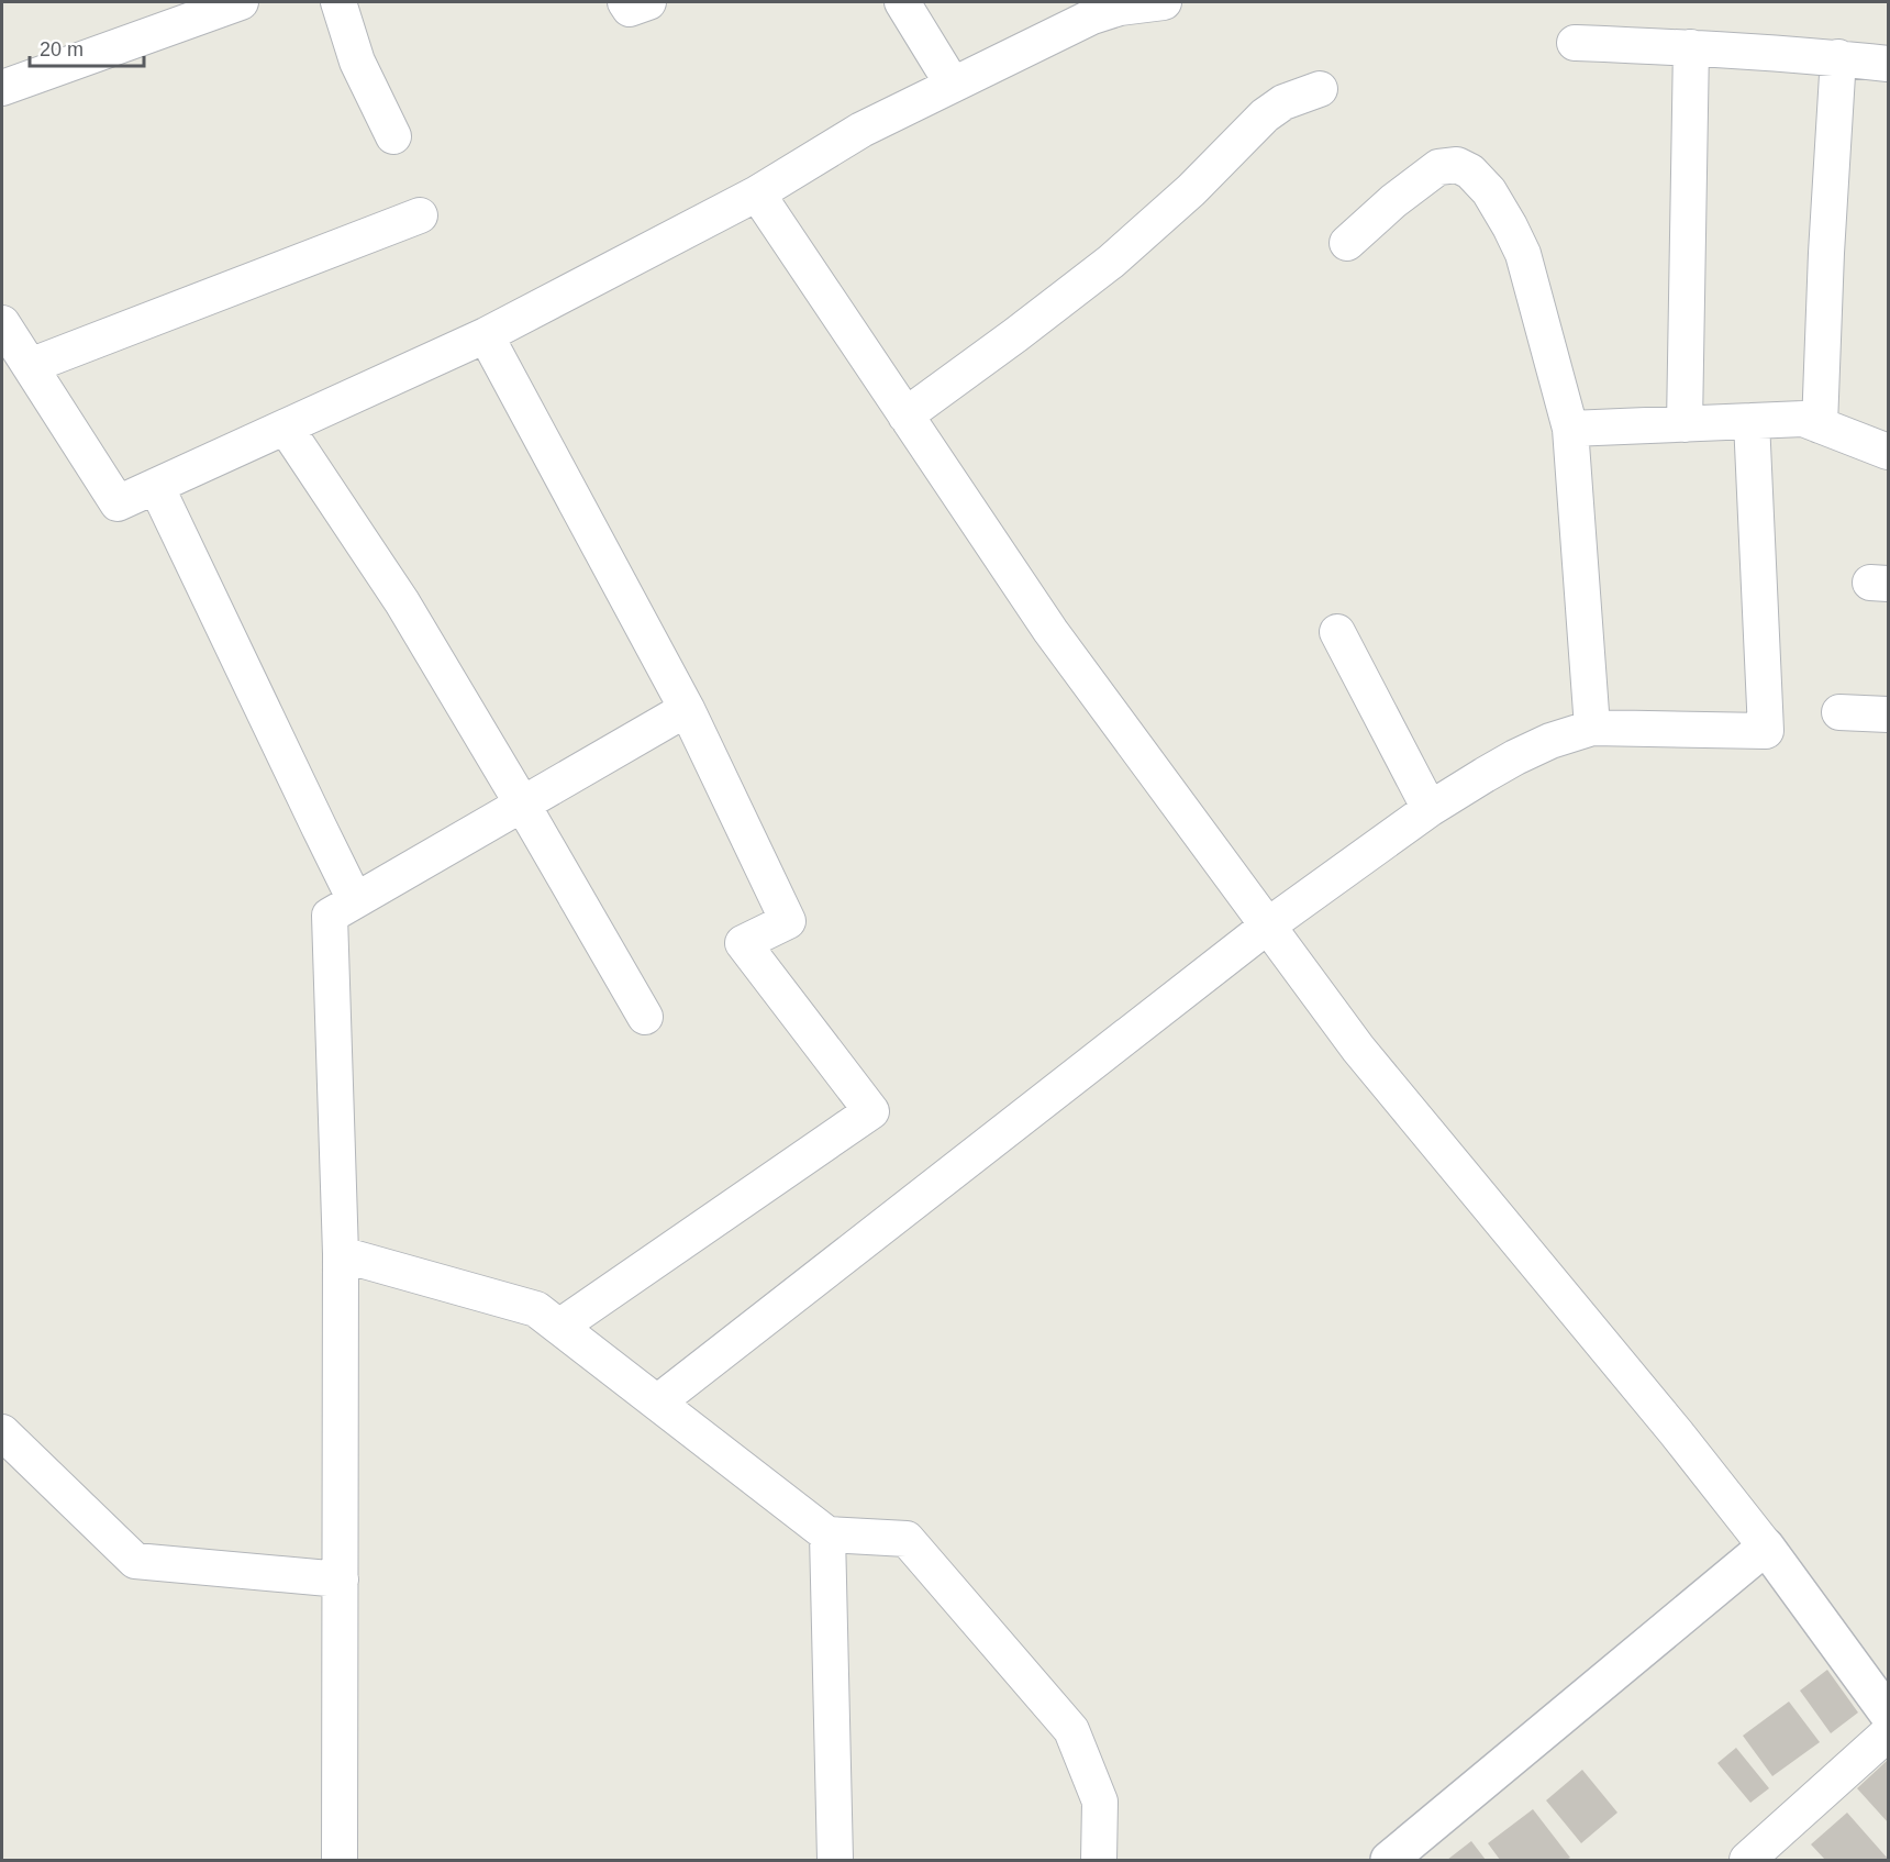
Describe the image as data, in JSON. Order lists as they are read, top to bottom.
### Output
{
  "scale_bar": "20 m"
}
